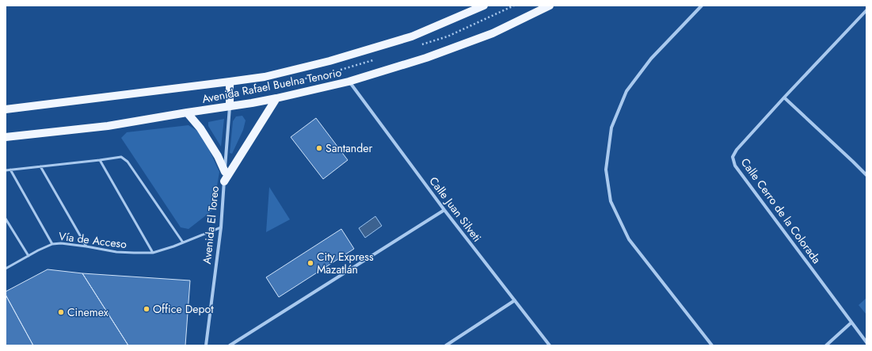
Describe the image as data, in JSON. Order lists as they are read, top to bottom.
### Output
{
  "streets": {
    "main road": ["Avenida Rafael Buelna Tenorio"],
    "street": ["Calle Juan Silveti", "Calle Cerro de la Colorada", "Avenida El Toreo"],
    "lane": ["Vía de Acceso"]
  },
  "crossings": [
    ["Avenida Rafael Buelna Tenorio", "Calle Juan Silveti"],
    ["Avenida Rafael Buelna Tenorio", "Avenida El Toreo"],
    ["Avenida El Toreo", "Vía de Acceso"]
  ],
  "places": [
    "Santander",
    "City Express Mazatlán",
    "Office Depot",
    "Cinemex"
  ]
}
